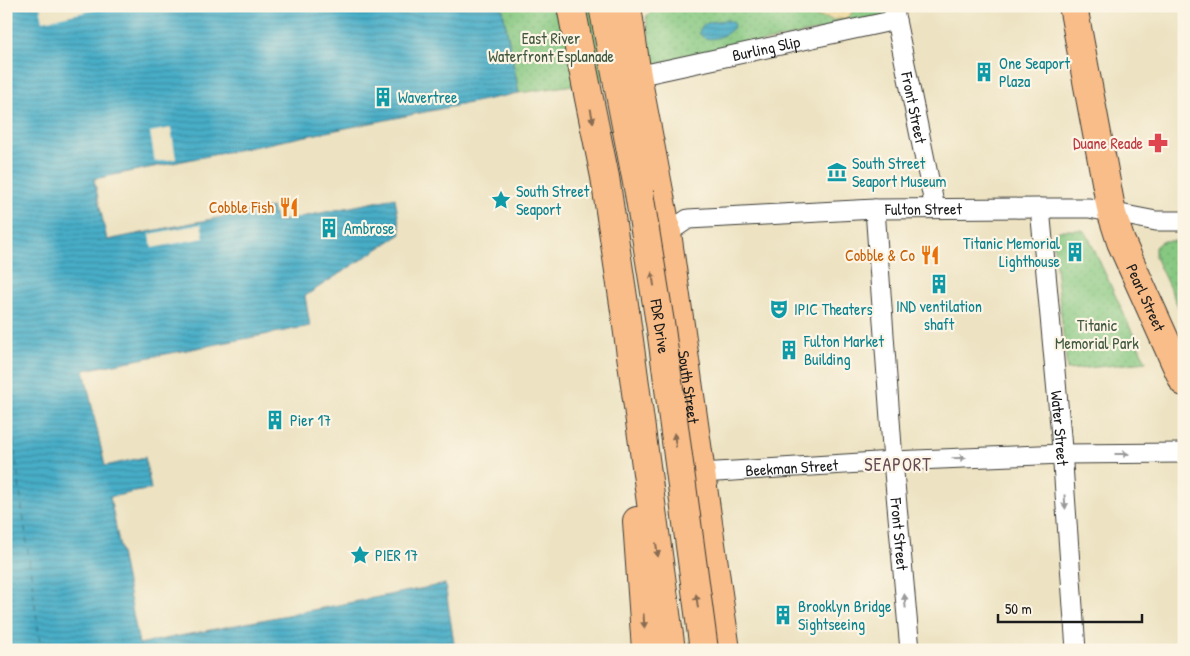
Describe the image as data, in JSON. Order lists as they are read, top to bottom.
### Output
{
  "streets": {
    "main road": ["Pearl Street", "FDR Drive", "South Street"],
    "street": [
      "Burling Slip",
      "Front Street",
      "Fulton Street",
      "Water Street",
      "Beekman Street"
    ]
  },
  "crossings": [
    ["Burling Slip", "Front Street"],
    ["Burling Slip", "South Street"],
    ["Front Street", "Fulton Street"],
    ["Front Street", "Beekman Street"],
    ["Fulton Street", "Pearl Street"],
    ["Fulton Street", "South Street"],
    ["Fulton Street", "Water Street"],
    ["South Street", "Beekman Street"],
    ["Water Street", "Beekman Street"]
  ],
  "one_way": ["Water Street", "Beekman Street"],
  "districts": ["SEAPORT"],
  "parks": ["East River Waterfront Esplanade", "Titanic Memorial Park"],
  "places": {
    "building": [
      "One Seaport Plaza",
      "Wavertree",
      "Ambrose",
      "Titanic Memorial Lighthouse",
      "IND ventilation shaft",
      "Fulton Market Building",
      "Pier 17",
      "Brooklyn Bridge Sightseeing"
    ],
    "pharmacy": ["Duane Reade"],
    "museum": ["South Street Seaport Museum"],
    "place": ["South Street Seaport", "PIER 17"],
    "restaurant": ["Cobble Fish", "Cobble & Co"],
    "theatre": ["IPIC Theaters"]
  },
  "scale_bar": "50 m"
}
